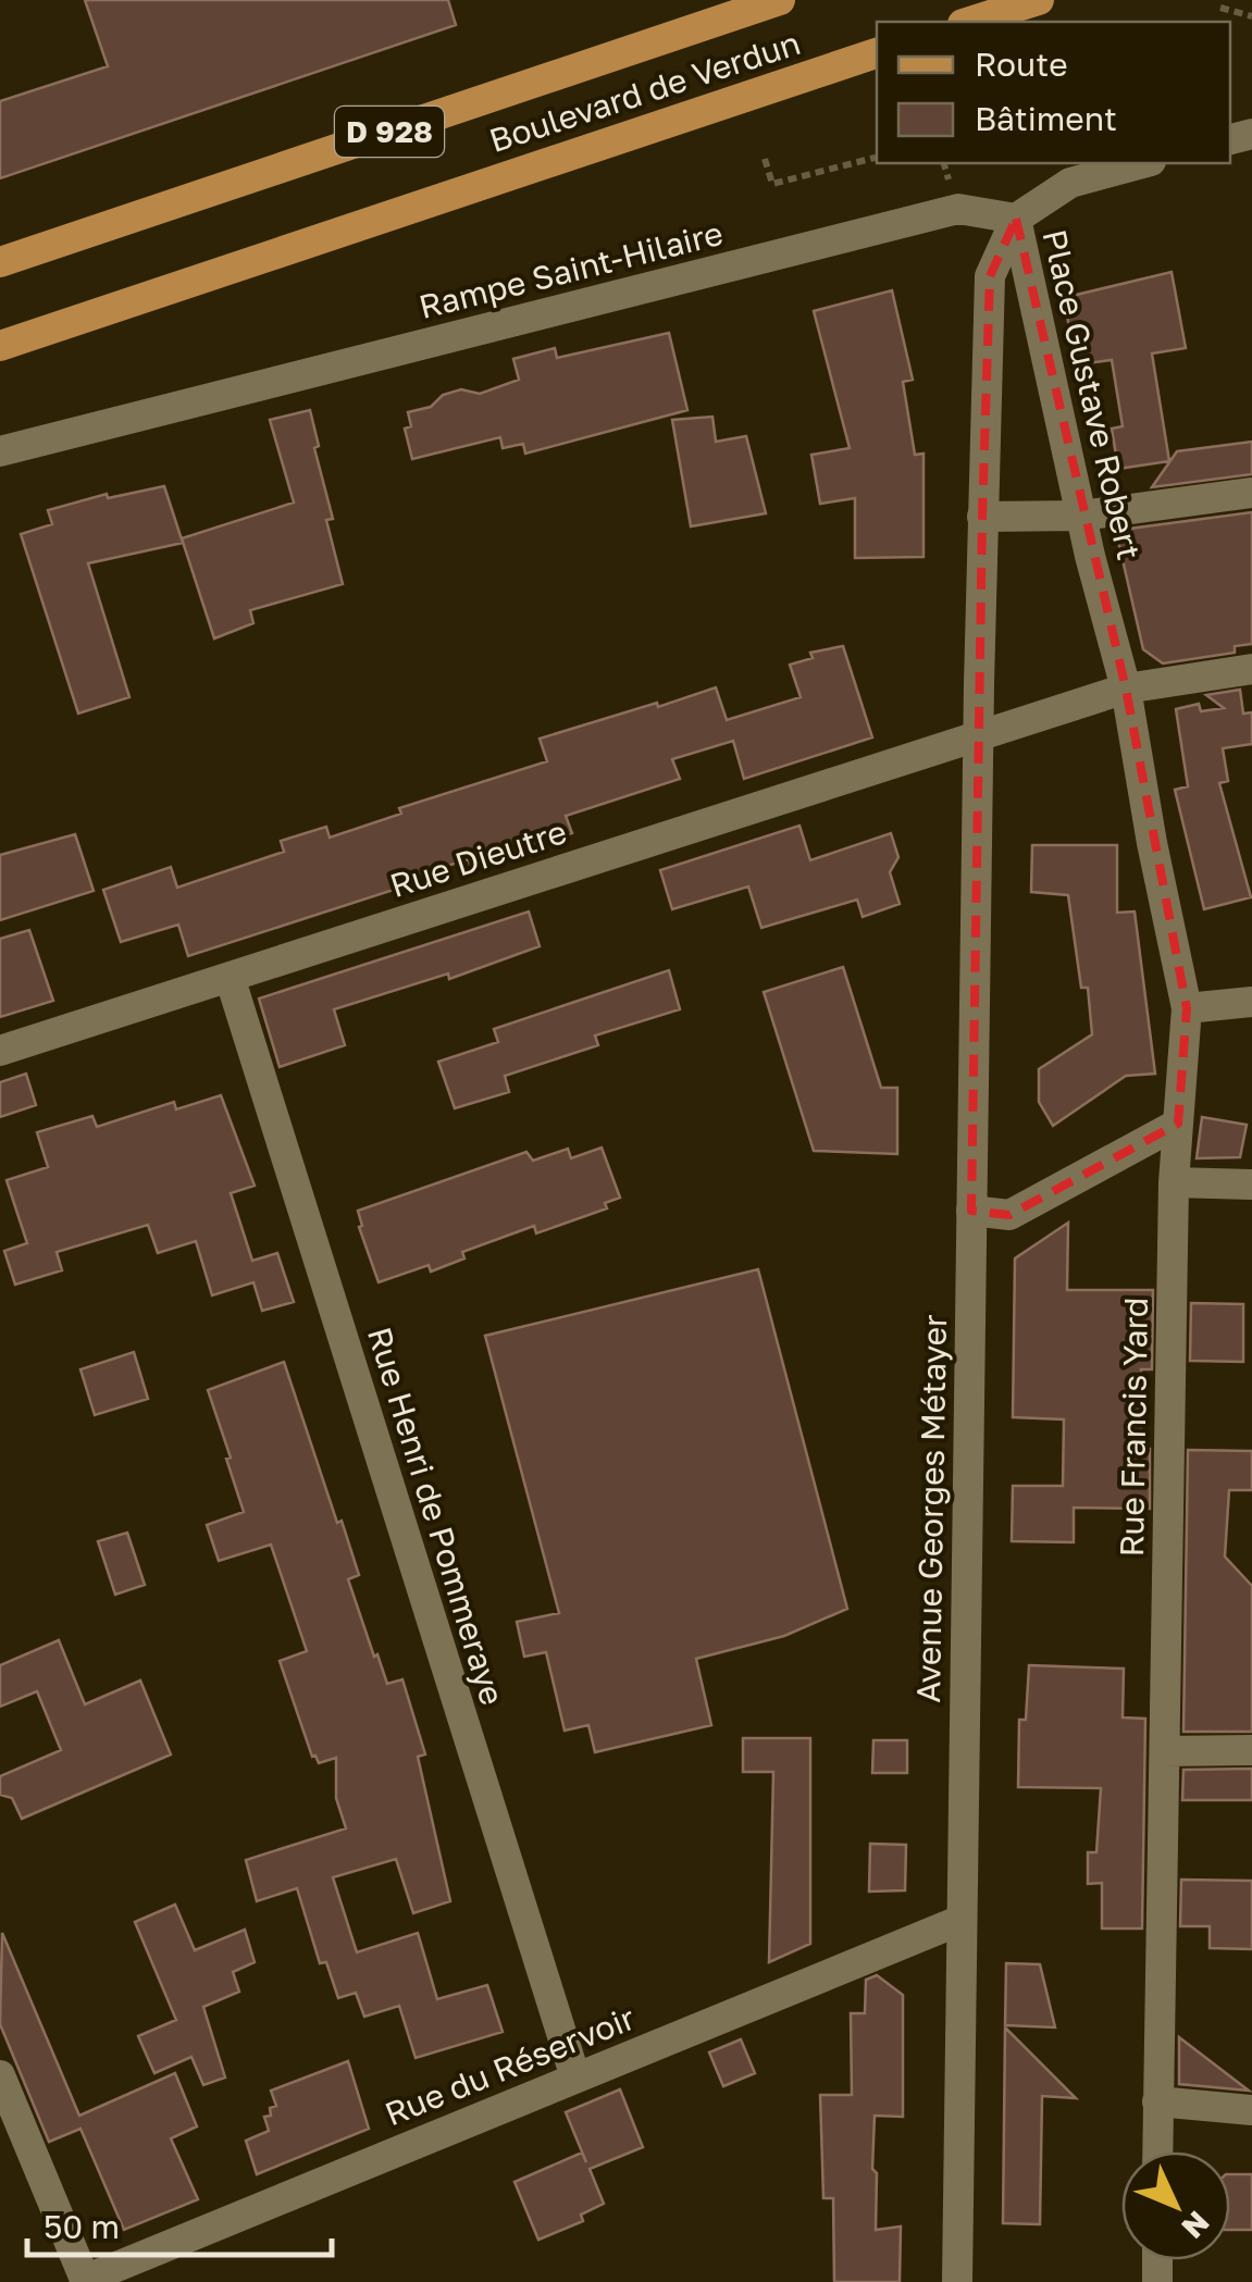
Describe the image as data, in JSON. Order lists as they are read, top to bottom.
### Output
{
  "streets": {
    "main road": ["Boulevard de Verdun", "D 928"],
    "street": [
      "Rampe Saint-Hilaire",
      "Place Gustave Robert",
      "Rue Dieutre",
      "Rue Francis Yard",
      "Avenue Georges Métayer",
      "Rue Henri de Pommeraye",
      "Rue du Réservoir"
    ]
  },
  "crossings": [
    ["Rampe Saint-Hilaire", "Place Gustave Robert"],
    ["Place Gustave Robert", "Rue Dieutre"],
    ["Place Gustave Robert", "Rue Francis Yard"],
    ["Place Gustave Robert", "Avenue Georges Métayer"],
    ["Rue Dieutre", "Avenue Georges Métayer"],
    ["Rue Dieutre", "Rue Henri de Pommeraye"],
    ["Avenue Georges Métayer", "Rue du Réservoir"],
    ["Rue Henri de Pommeraye", "Rue du Réservoir"]
  ],
  "legend": ["Route", "Bâtiment"],
  "scale_bar": "50 m",
  "north": "bottom right"
}
